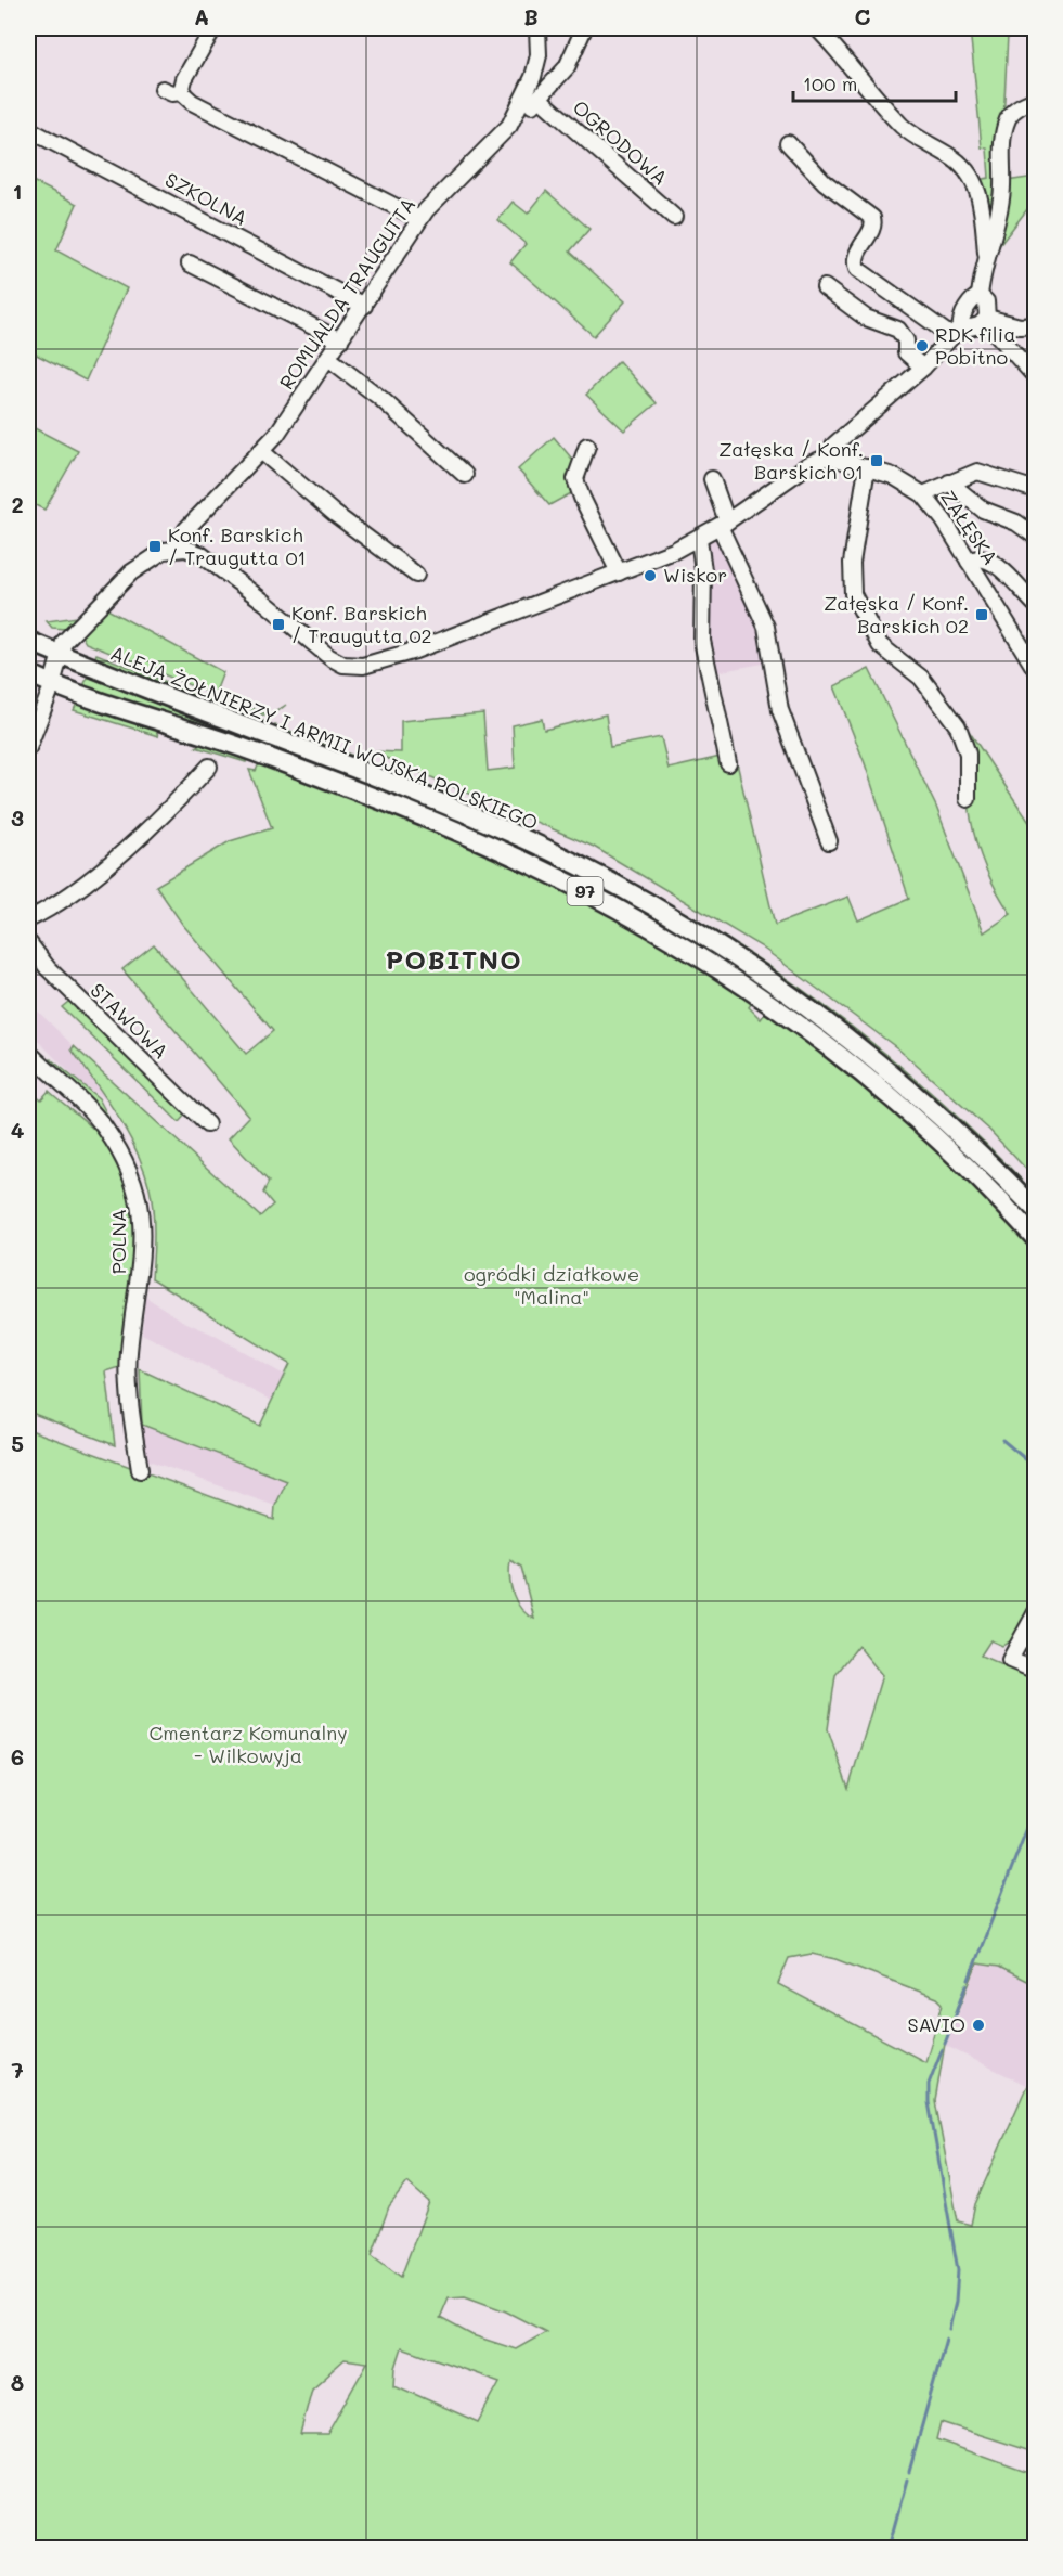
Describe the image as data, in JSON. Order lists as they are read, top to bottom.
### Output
{
  "streets": {
    "main road": ["ALEJA ŻOŁNIERZY I ARMII WOJSKA POLSKIEGO", "97"],
    "street": [
      "OGRODOWA",
      "SZKOLNA",
      "ROMUALDA TRAUGUTTA",
      "ZAŁĘSKA",
      "STAWOWA",
      "POLNA"
    ]
  },
  "crossings": [
    ["SZKOLNA", "ROMUALDA TRAUGUTTA"]
  ],
  "districts": ["POBITNO"],
  "parks": ["ogródki działkowe \"Malina\"", "Cmentarz Komunalny - Wilkowyja"],
  "places": {
    "other": ["RDK filia Pobitno", "Wiskor", "SAVIO"],
    "transit": [
      "Załęska / Konf. Barskich 01",
      "Konf. Barskich / Traugutta 01",
      "Załęska / Konf. Barskich 02",
      "Konf. Barskich / Traugutta 02"
    ]
  },
  "scale_bar": "100 m",
  "grid": {
    "columns": ["A", "B", "C"],
    "rows": [
      "1",
      "2",
      "3",
      "4",
      "5",
      "6",
      "7",
      "8"
    ]
  }
}
